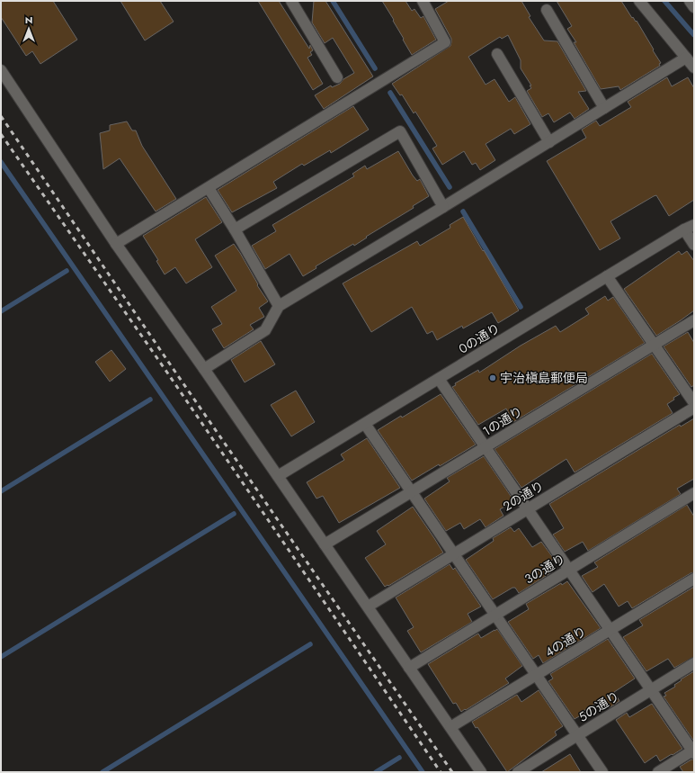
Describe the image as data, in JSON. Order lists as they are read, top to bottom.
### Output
{
  "streets": {
    "street": [
      "0の通り",
      "1の通り",
      "2の通り",
      "3の通り",
      "4の通り",
      "5の通り"
    ]
  },
  "places": ["宇治槇島郵便局"],
  "north": "top"
}
